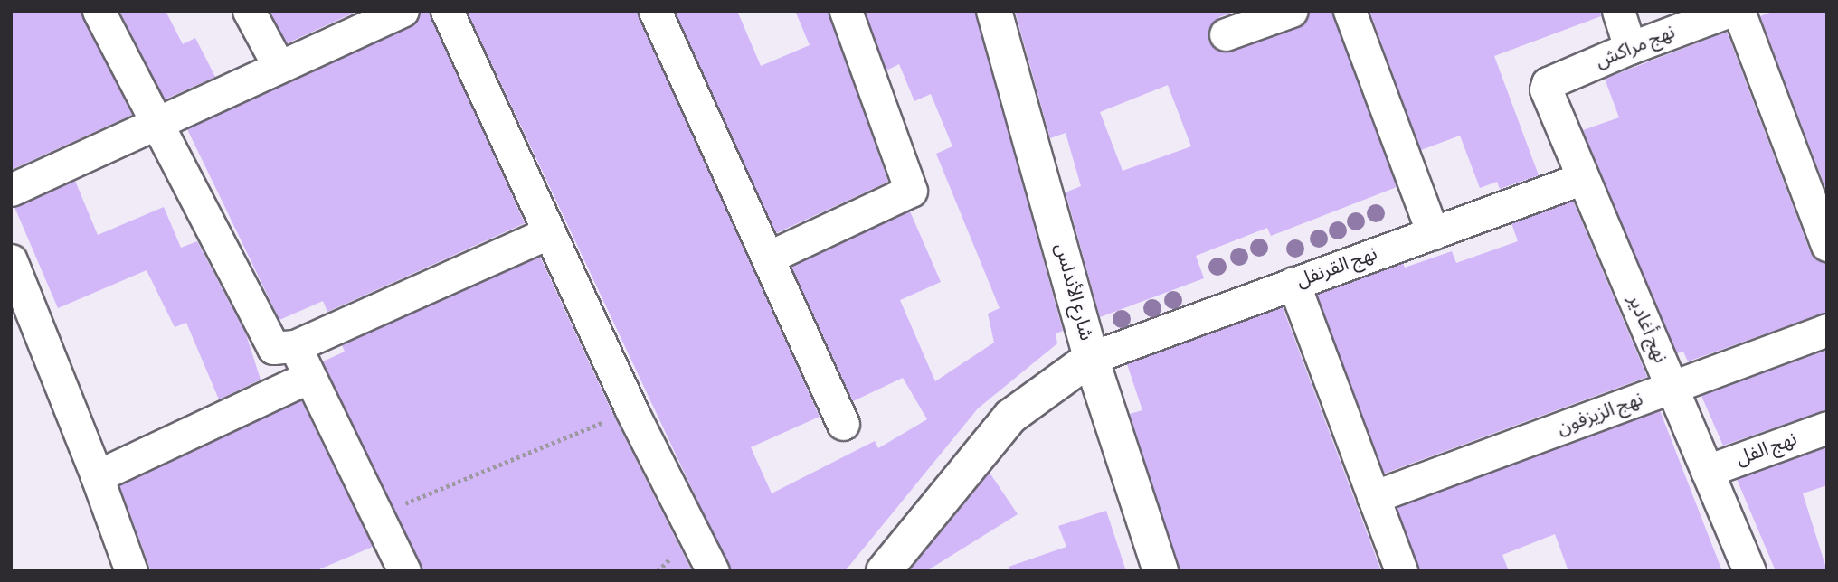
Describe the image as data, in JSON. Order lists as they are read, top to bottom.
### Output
{
  "streets": {
    "street": [
      "نهج مراكش",
      "نهج القرنفل",
      "شارع الأندلس",
      "نهج أغادير",
      "نهج الزيزفون",
      "نهج الفل"
    ]
  },
  "crossings": [
    ["نهج مراكش", "نهج أغادير"],
    ["نهج القرنفل", "شارع الأندلس"],
    ["نهج القرنفل", "نهج أغادير"],
    ["نهج أغادير", "نهج الزيزفون"],
    ["نهج أغادير", "نهج الفل"]
  ]
}
